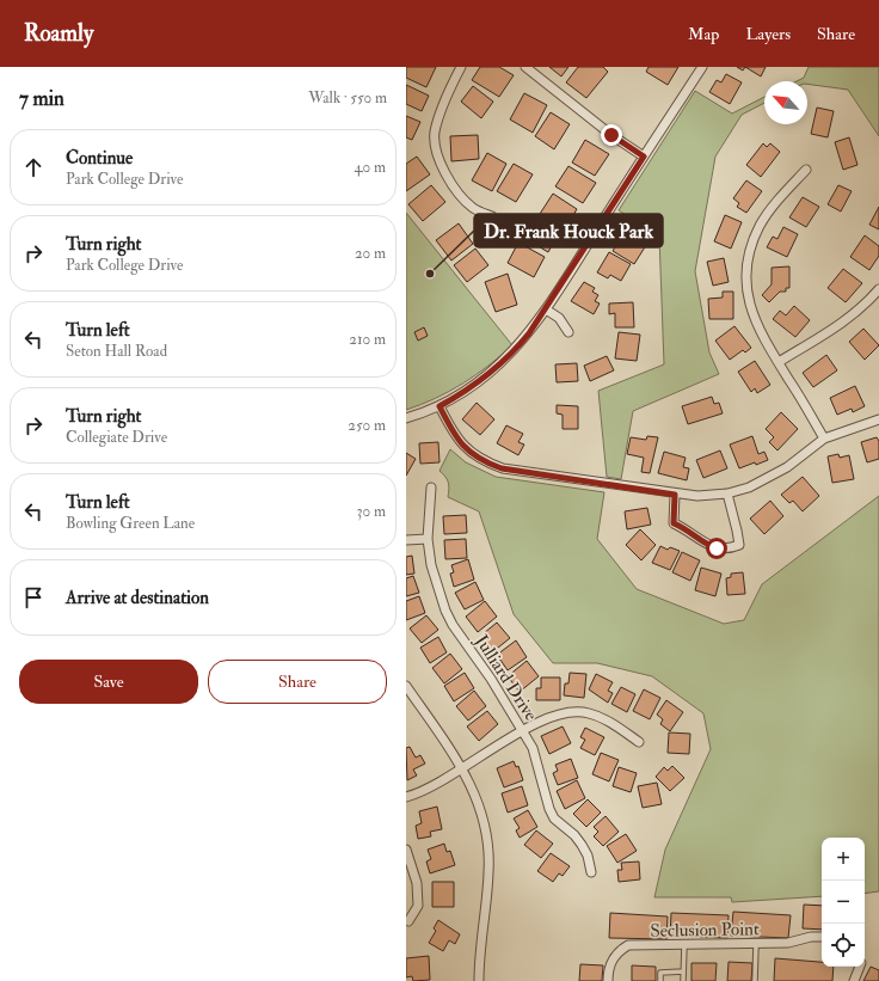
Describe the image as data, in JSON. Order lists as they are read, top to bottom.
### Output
{
  "streets": {
    "street": ["Julliard Drive", "Seclusion Point"]
  },
  "places": ["Dr. Frank Houck Park"],
  "north": "top left",
  "page": {
    "header": "Roamly",
    "nav": ["Map", "Layers", "Share"],
    "heading": ["7 min", "Walk · 550 m"],
    "list": [
      ["Continue", "Park College Drive", "40 m"],
      ["Turn right", "Park College Drive", "20 m"],
      ["Turn left", "Seton Hall Road", "210 m"],
      ["Turn right", "Collegiate Drive", "250 m"],
      ["Turn left", "Bowling Green Lane", "30 m"],
      "Arrive at destination"
    ],
    "buttons": ["Save", "Share"],
    "map_buttons": ["+", "−"]
  }
}
